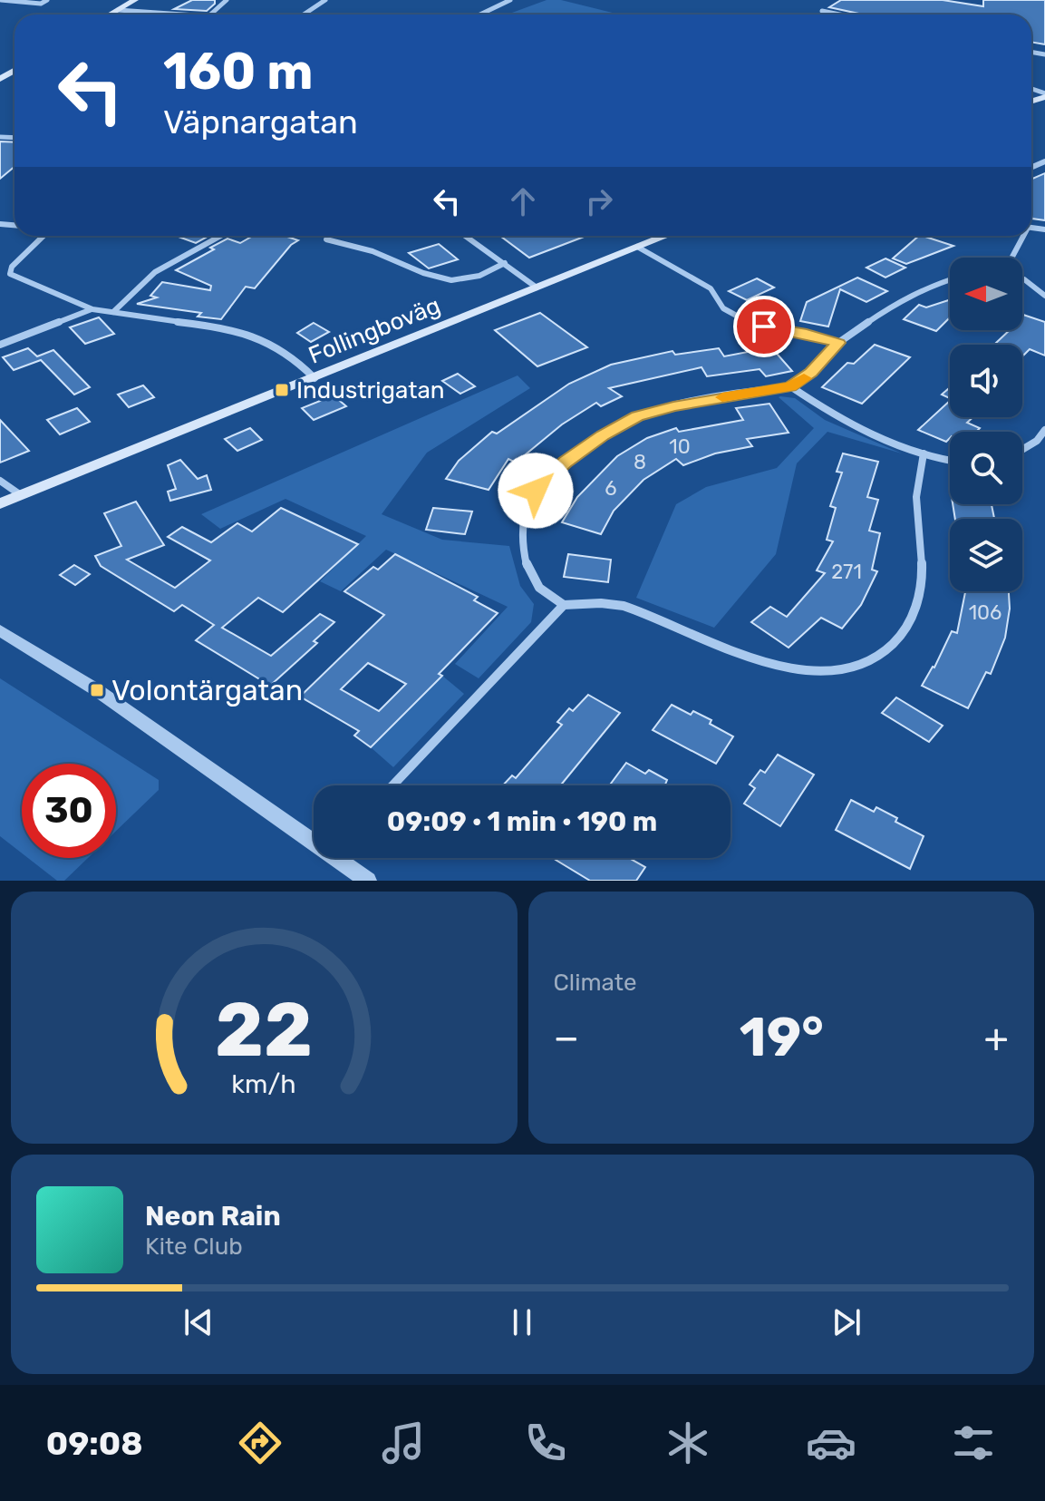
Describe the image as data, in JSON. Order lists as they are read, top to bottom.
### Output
{
  "streets": {
    "main road": ["Follingboväg"]
  },
  "places": {
    "transit": ["Industrigatan", "Volontärgatan"]
  },
  "house_numbers": [
    "10",
    "8",
    "6",
    "271",
    "106"
  ],
  "north": "left",
  "page": {
    "turn": ["160 m", "Väpnargatan"],
    "limit": "30",
    "trip": "09:09 · 1 min · 190 m",
    "tile": "Climate",
    "heat": ["−", "19°", "+"],
    "song": ["Neon Rain", "Kite Club"],
    "tabs": "09:08",
    "gauge": ["22", "km/h"]
  }
}
